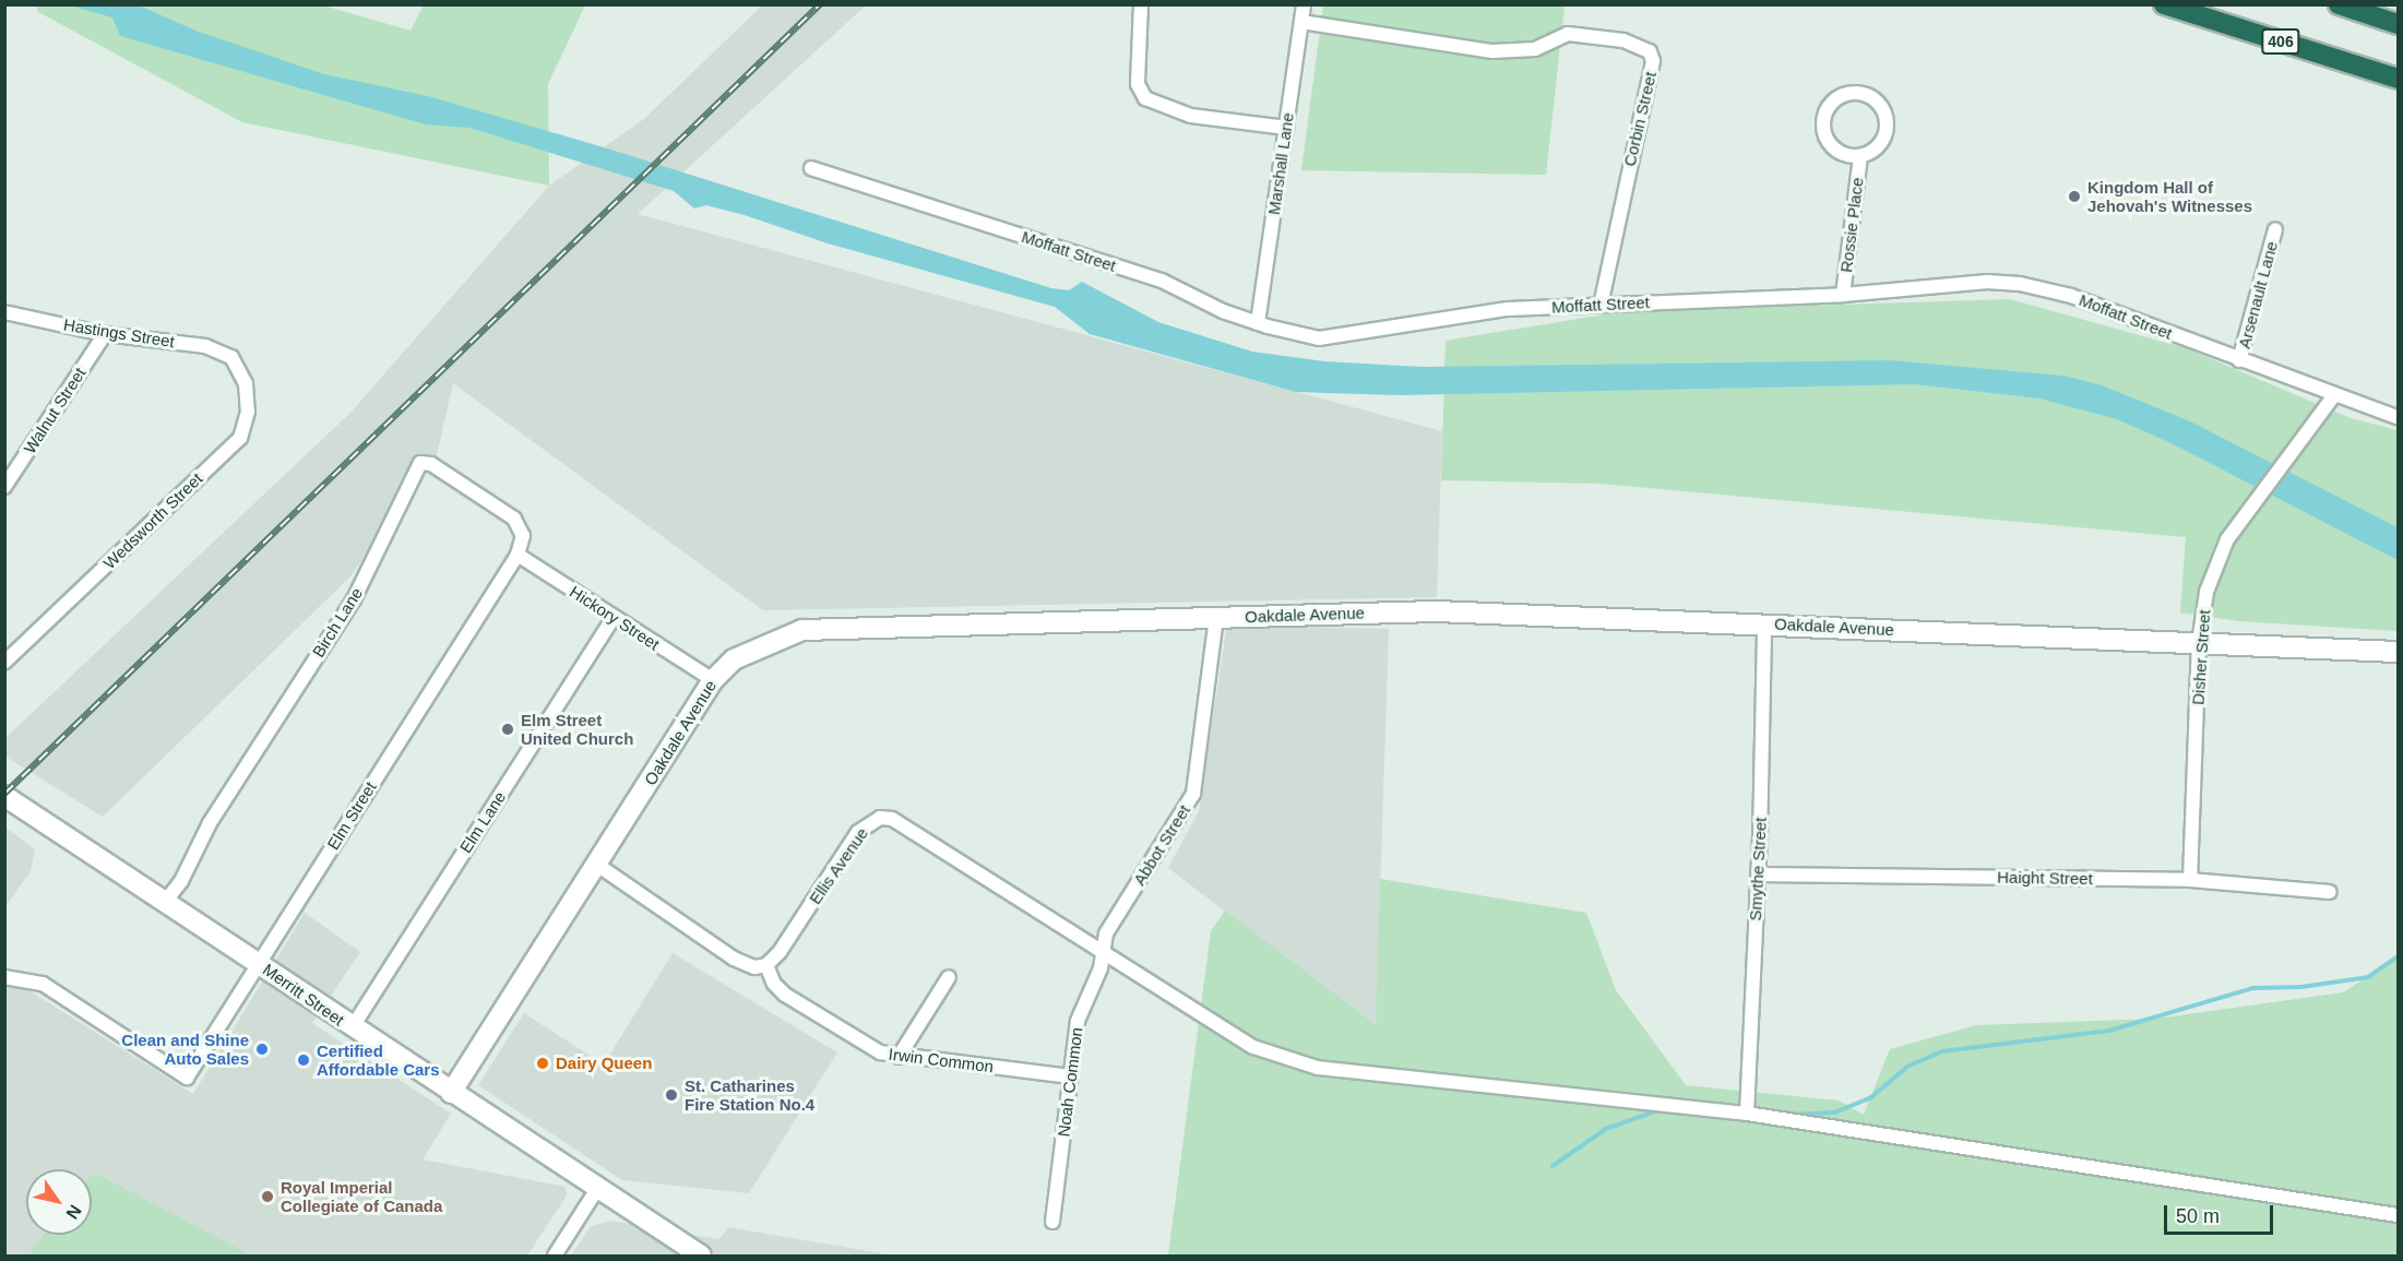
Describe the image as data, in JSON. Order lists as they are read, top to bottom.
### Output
{
  "streets": {
    "highway": ["406"],
    "street": [
      "Corbin Street",
      "Marshall Lane",
      "Rossie Place",
      "Moffatt Street",
      "Arsenault Lane",
      "Hastings Street",
      "Walnut Street",
      "Wedsworth Street",
      "Oakdale Avenue",
      "Hickory Street",
      "Birch Lane",
      "Disher Street",
      "Elm Street",
      "Elm Lane",
      "Abbot Street",
      "Ellis Avenue",
      "Smythe Street",
      "Haight Street",
      "Merritt Street",
      "Irwin Common",
      "Noah Common"
    ]
  },
  "crossings": [
    ["Corbin Street", "Marshall Lane"],
    ["Corbin Street", "Moffatt Street"],
    ["Marshall Lane", "Moffatt Street"],
    ["Rossie Place", "Moffatt Street"],
    ["Moffatt Street", "Arsenault Lane"],
    ["Moffatt Street", "Disher Street"],
    ["Hastings Street", "Walnut Street"],
    ["Hastings Street", "Wedsworth Street"],
    ["Oakdale Avenue", "Hickory Street"],
    ["Oakdale Avenue", "Disher Street"],
    ["Oakdale Avenue", "Abbot Street"],
    ["Oakdale Avenue", "Smythe Street"],
    ["Oakdale Avenue", "Merritt Street"],
    ["Hickory Street", "Birch Lane"],
    ["Hickory Street", "Elm Street"],
    ["Hickory Street", "Elm Lane"],
    ["Birch Lane", "Elm Street"],
    ["Birch Lane", "Merritt Street"],
    ["Disher Street", "Haight Street"],
    ["Elm Street", "Merritt Street"],
    ["Elm Lane", "Merritt Street"],
    ["Abbot Street", "Ellis Avenue"],
    ["Abbot Street", "Noah Common"],
    ["Ellis Avenue", "Irwin Common"],
    ["Ellis Avenue", "Noah Common"],
    ["Smythe Street", "Haight Street"],
    ["Irwin Common", "Noah Common"]
  ],
  "places": [
    "Kingdom Hall of Jehovah's Witnesses",
    "Elm Street United Church",
    "Clean and Shine Auto Sales",
    "Certified Affordable Cars",
    "Dairy Queen",
    "St. Catharines Fire Station No.4",
    "Royal Imperial Collegiate of Canada"
  ],
  "scale_bar": "50 m",
  "north": "bottom right"
}
